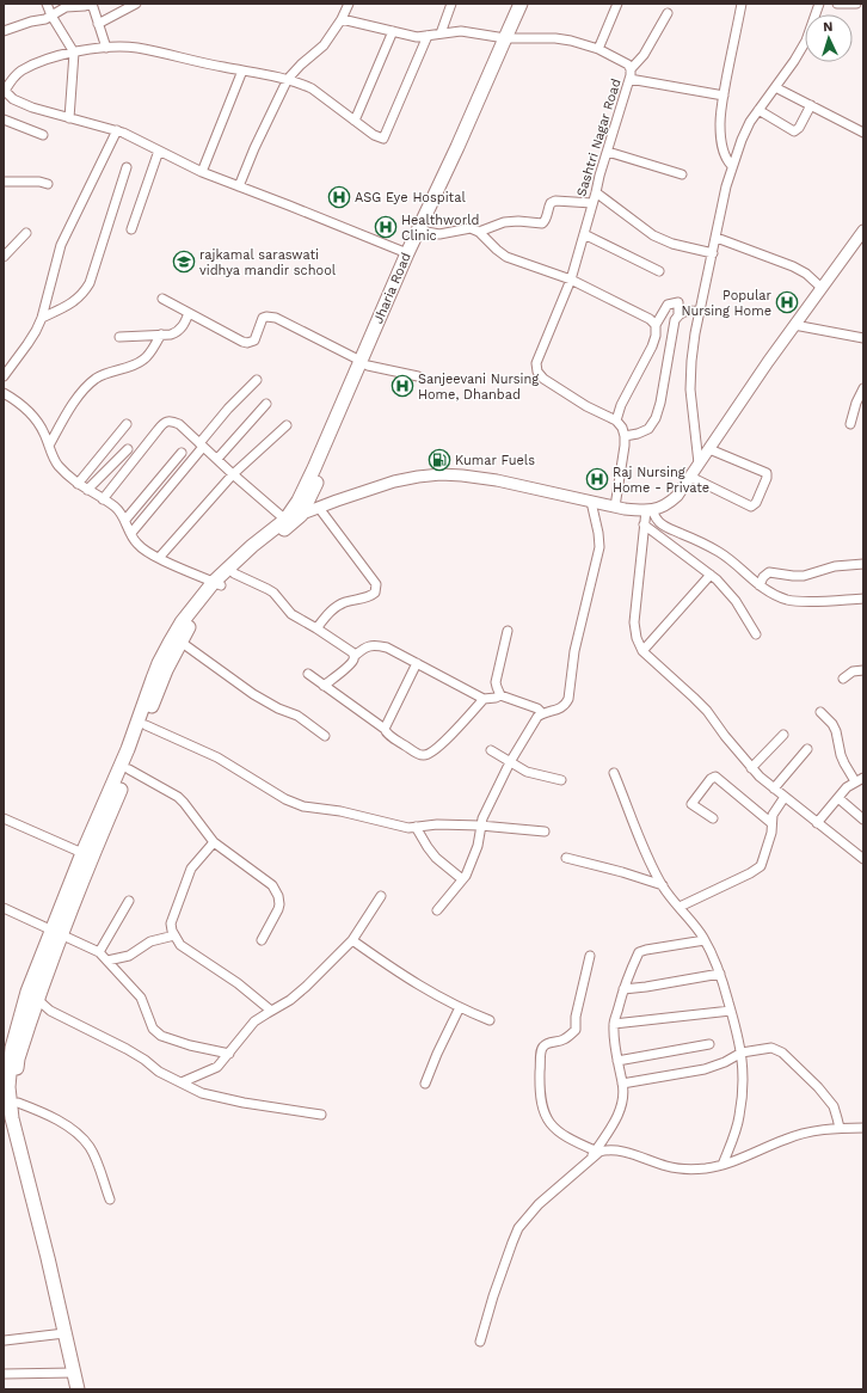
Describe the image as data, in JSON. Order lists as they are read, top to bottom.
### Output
{
  "streets": {
    "highway": ["Jharia Road"],
    "street": ["Sashtri Nagar Road"]
  },
  "crossings": [
    ["Sashtri Nagar Road", "Jharia Road"]
  ],
  "places": {
    "hospital": [
      "ASG Eye Hospital",
      "Healthworld Clinic",
      "Popular Nursing Home",
      "Sanjeevani Nursing Home, Dhanbad",
      "Raj Nursing Home - Private"
    ],
    "school or university": ["rajkamal saraswati vidhya mandir school"],
    "fuel station": ["Kumar Fuels"]
  },
  "north": "top"
}
